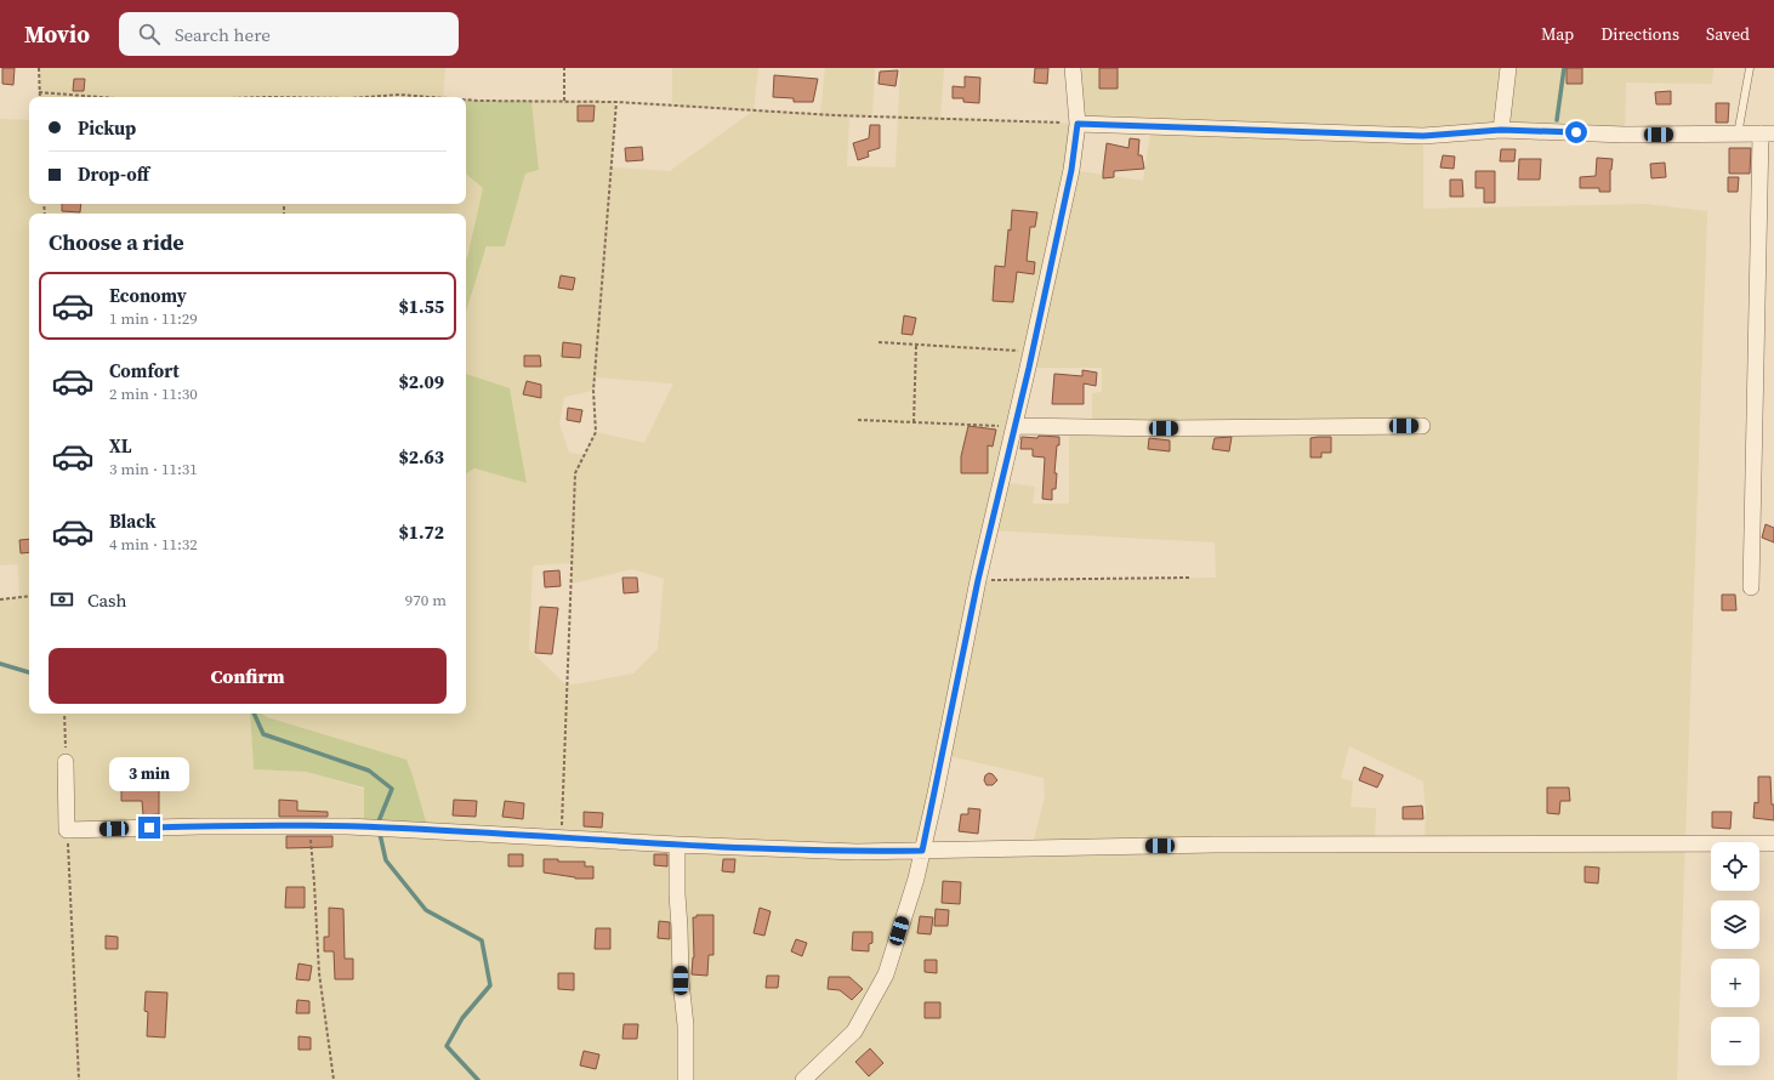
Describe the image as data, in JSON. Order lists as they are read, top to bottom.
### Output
{
  "page": {
    "header": "Movio",
    "search": "Search here",
    "nav": ["Map", "Directions", "Saved"],
    "banner": ["Pickup", "Drop-off"],
    "heading": "Choose a ride",
    "list": [
      {
        "name": "Economy",
        "note": "1 min · 11:29",
        "value": "$1.55"
      },
      {
        "name": "Comfort",
        "note": "2 min · 11:30",
        "value": "$2.09"
      },
      {
        "name": "XL",
        "note": "3 min · 11:31",
        "value": "$2.63"
      },
      {
        "name": "Black",
        "note": "4 min · 11:32",
        "value": "$1.72"
      }
    ],
    "pay": ["Cash", "970 m"],
    "buttons": "Confirm",
    "bubble": "3 min",
    "map_buttons": ["+", "−"]
  }
}
